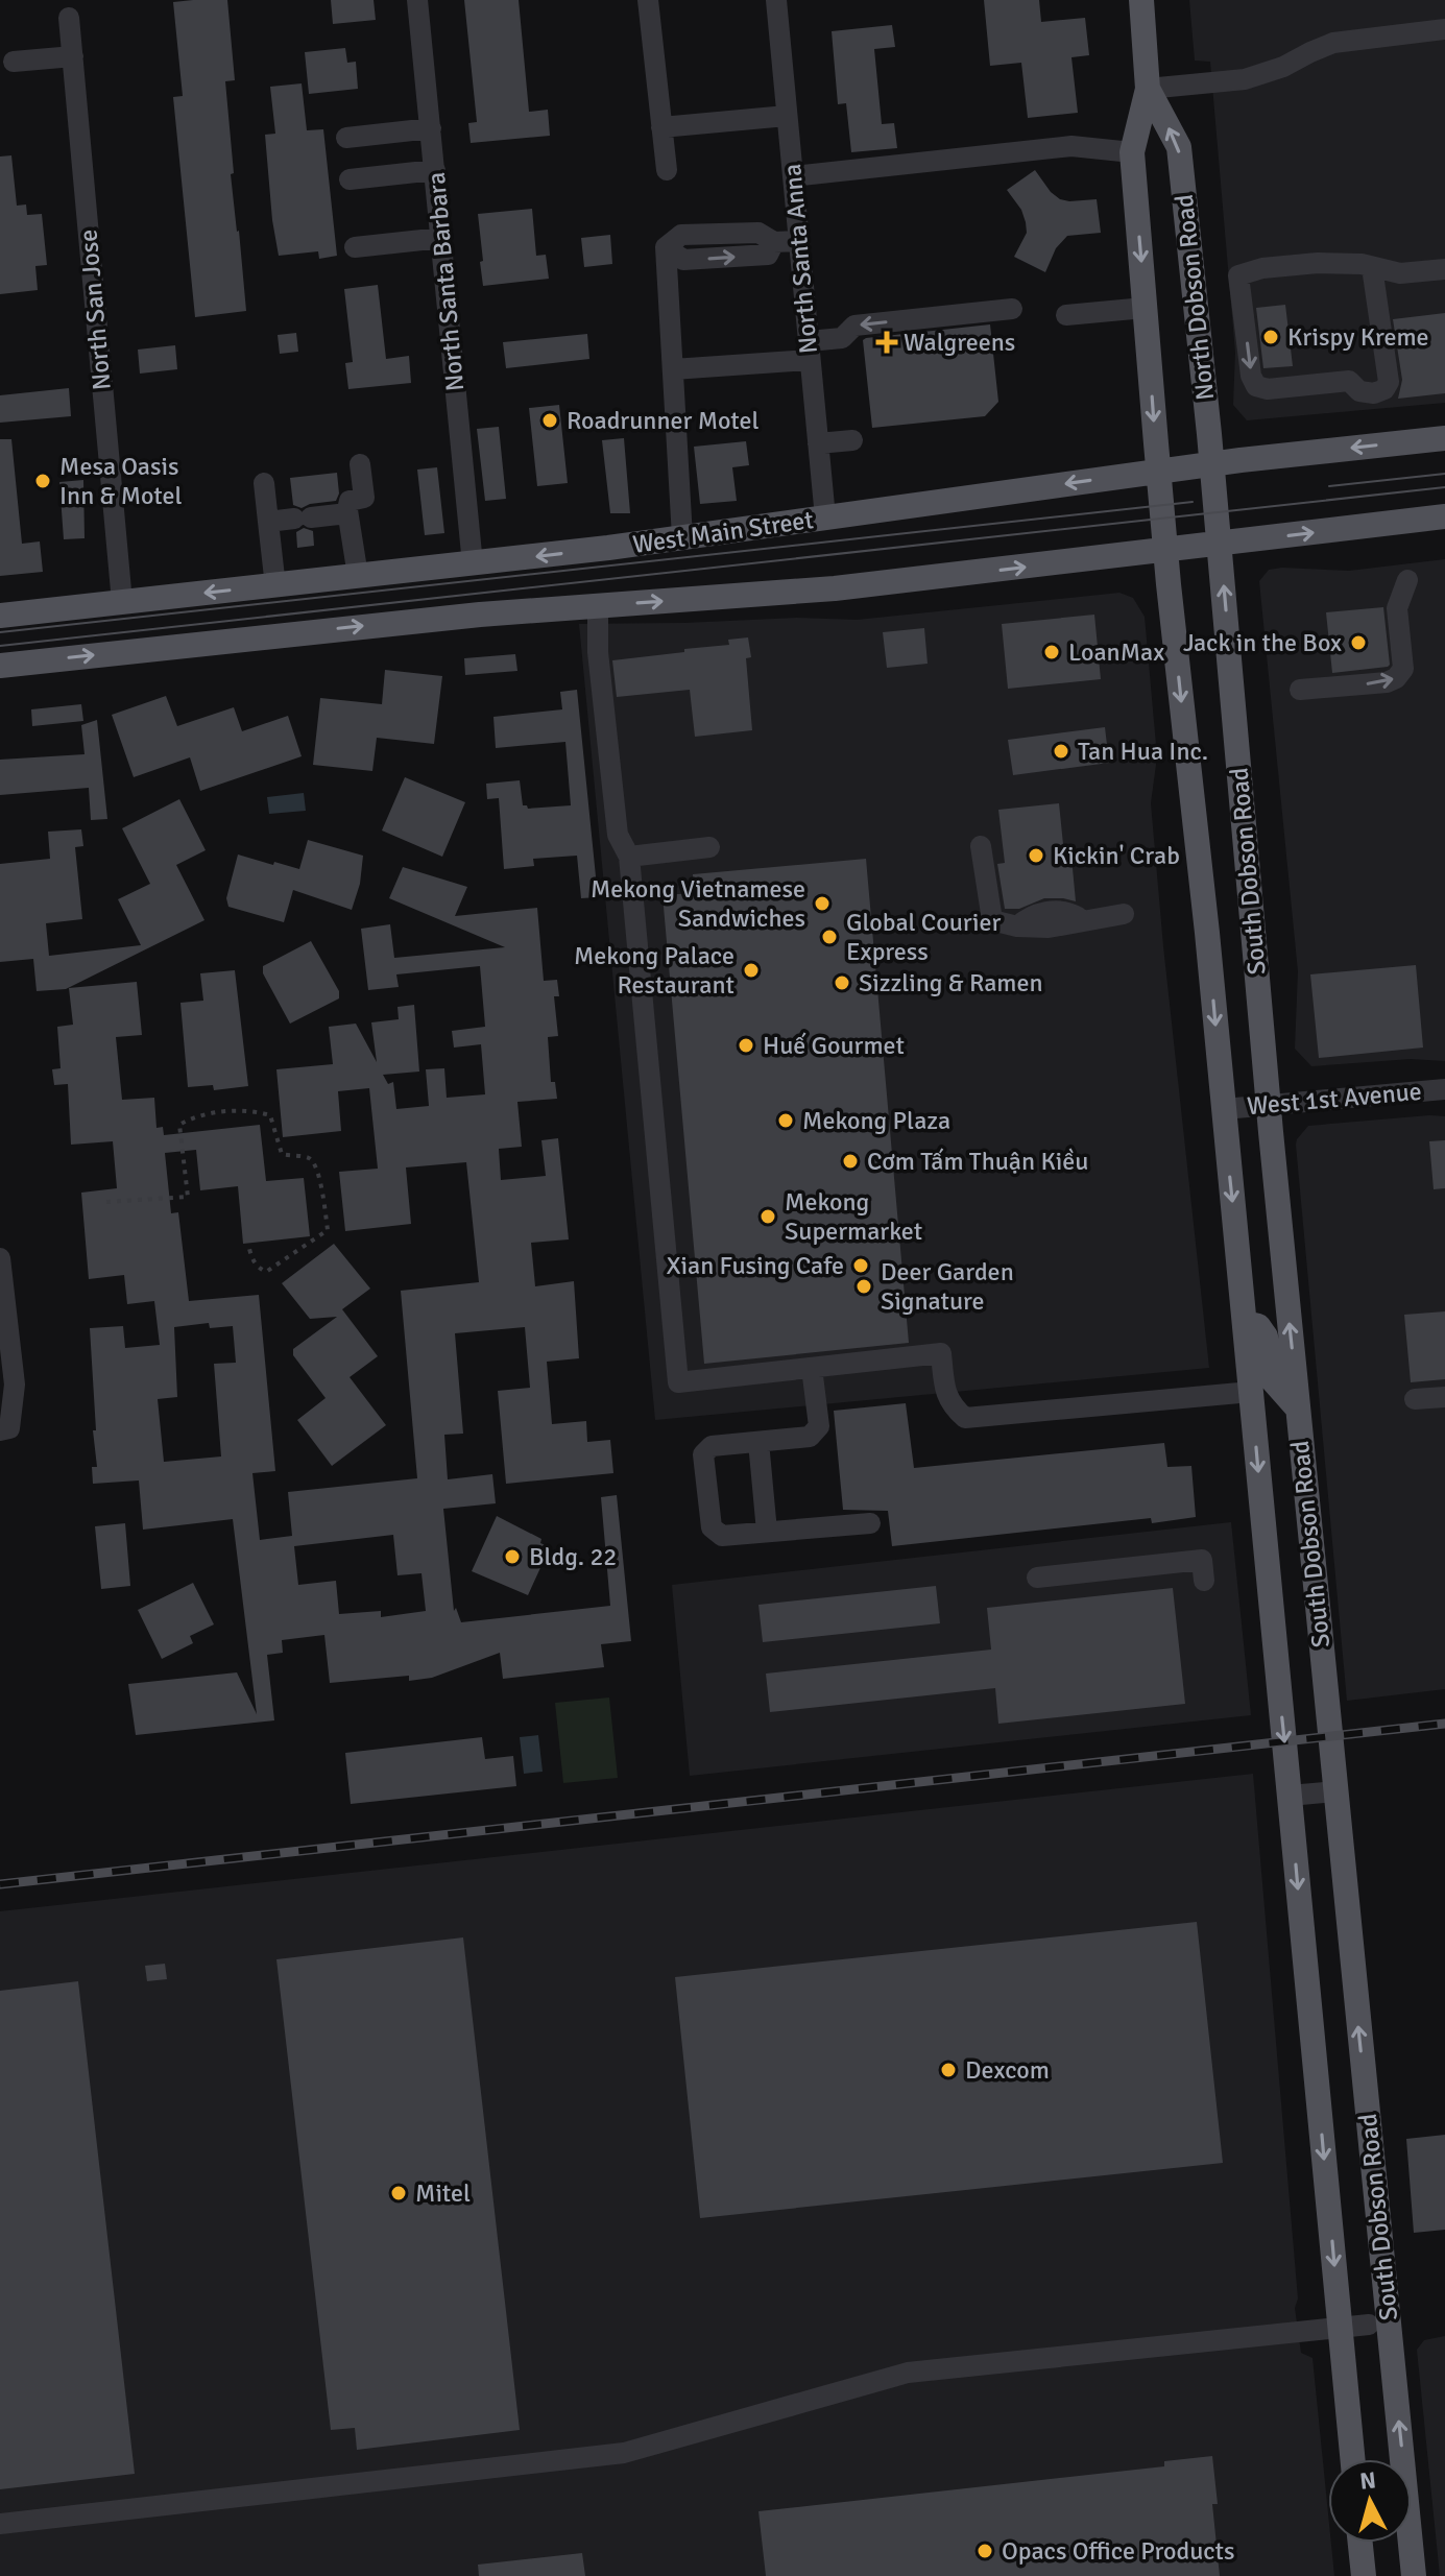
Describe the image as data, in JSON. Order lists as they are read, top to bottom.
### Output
{
  "streets": {
    "main road": ["North Dobson Road", "West Main Street", "South Dobson Road"],
    "street": [
      "North Santa Anna",
      "North Santa Barbara",
      "North San Jose",
      "West 1st Avenue"
    ]
  },
  "crossings": [
    ["North Santa Anna", "West Main Street"],
    ["North Santa Barbara", "West Main Street"],
    ["North Dobson Road", "West Main Street"],
    ["North Dobson Road", "South Dobson Road"],
    ["North San Jose", "West Main Street"],
    ["South Dobson Road", "West 1st Avenue"]
  ],
  "places": {
    "other": [
      "Krispy Kreme",
      "Roadrunner Motel",
      "Mesa Oasis Inn & Motel",
      "Jack in the Box",
      "LoanMax",
      "Tan Hua Inc.",
      "Kickin' Crab",
      "Mekong Vietnamese Sandwiches",
      "Global Courier Express",
      "Mekong Palace Restaurant",
      "Sizzling & Ramen",
      "Huế Gourmet",
      "Mekong Plaza",
      "Cơm Tấm Thuận Kiều",
      "Mekong Supermarket",
      "Xian Fusing Cafe",
      "Deer Garden Signature",
      "Bldg. 22",
      "Dexcom",
      "Mitel",
      "Opacs Office Products"
    ],
    "health": ["Walgreens"]
  },
  "north": "top"
}
